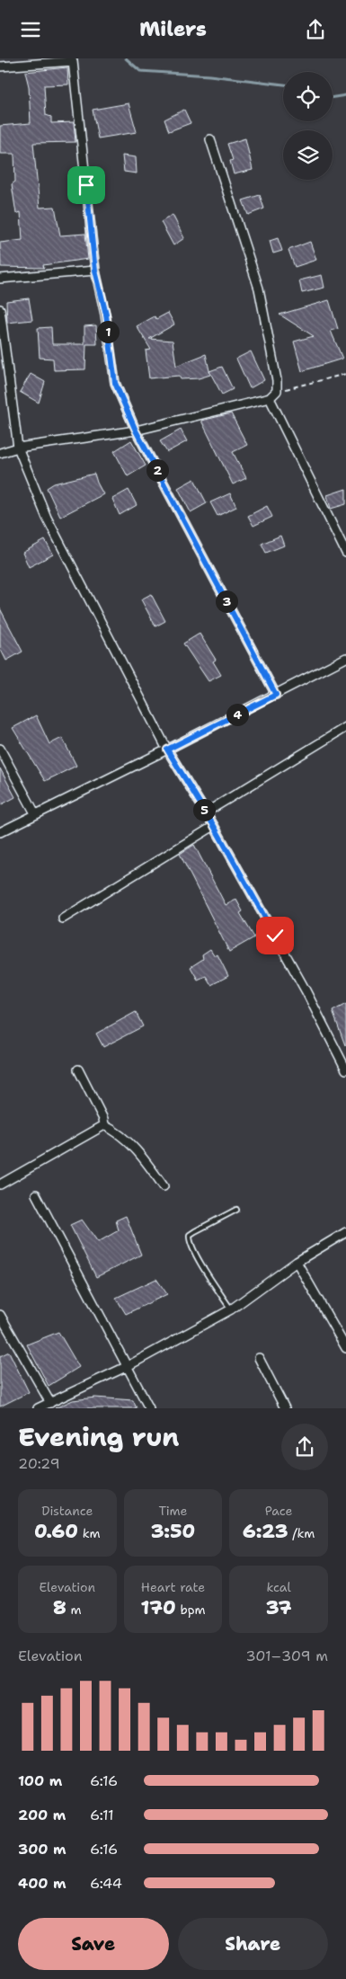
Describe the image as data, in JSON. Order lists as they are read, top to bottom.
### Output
{
  "page": {
    "header": "Milers",
    "pins": [
      "1",
      "2",
      "3",
      "4",
      "5"
    ],
    "heading": ["Evening run", "20:29"],
    "stats": [
      ["Distance", "0.60 km"],
      ["Time", "3:50"],
      ["Pace", "6:23 /km"],
      ["Elevation", "8 m"],
      ["Heart rate", "170 bpm"],
      ["kcal", "37"]
    ],
    "chart": ["Elevation", "301–309 m"],
    "list": [
      {
        "name": "100 m",
        "note": "6:16"
      },
      {
        "name": "200 m",
        "note": "6:11"
      },
      {
        "name": "300 m",
        "note": "6:16"
      },
      {
        "name": "400 m",
        "note": "6:44"
      }
    ],
    "buttons": ["Save", "Share"]
  }
}
